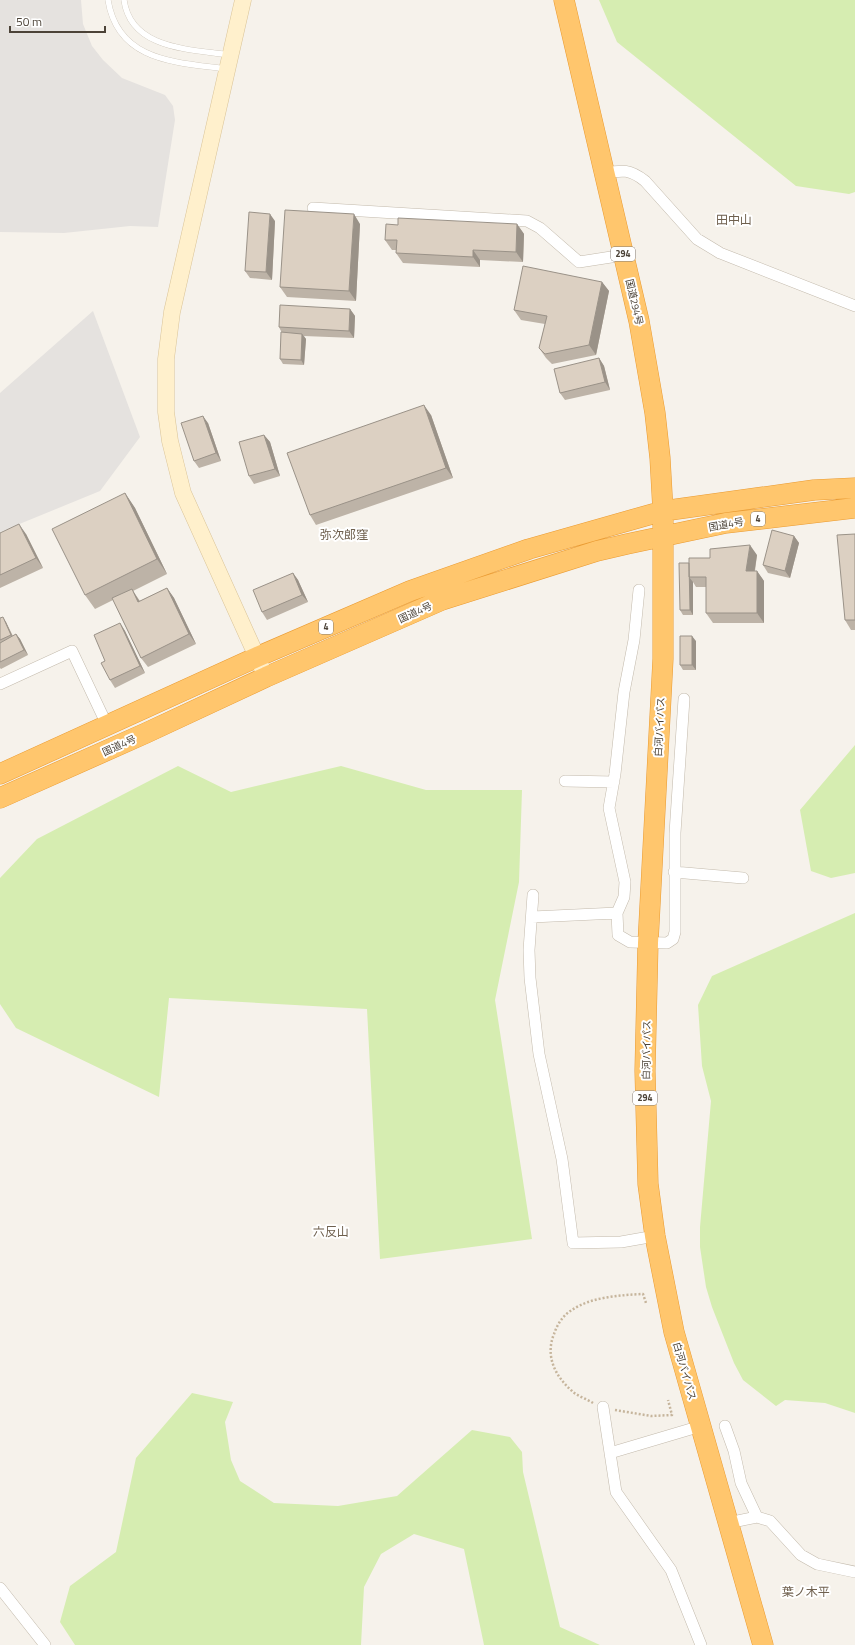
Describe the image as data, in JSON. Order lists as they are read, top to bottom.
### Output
{
  "streets": {
    "highway": [
      "294",
      "国道294号",
      "4",
      "国道4号",
      "白河バイパス"
    ]
  },
  "crossings": [
    ["国道294号", "国道4号"],
    ["国道294号", "白河バイパス"],
    ["国道4号", "白河バイパス"]
  ],
  "districts": [
    "田中山",
    "弥次郎窪",
    "六反山",
    "葉ノ木平"
  ],
  "scale_bar": "50 m"
}
